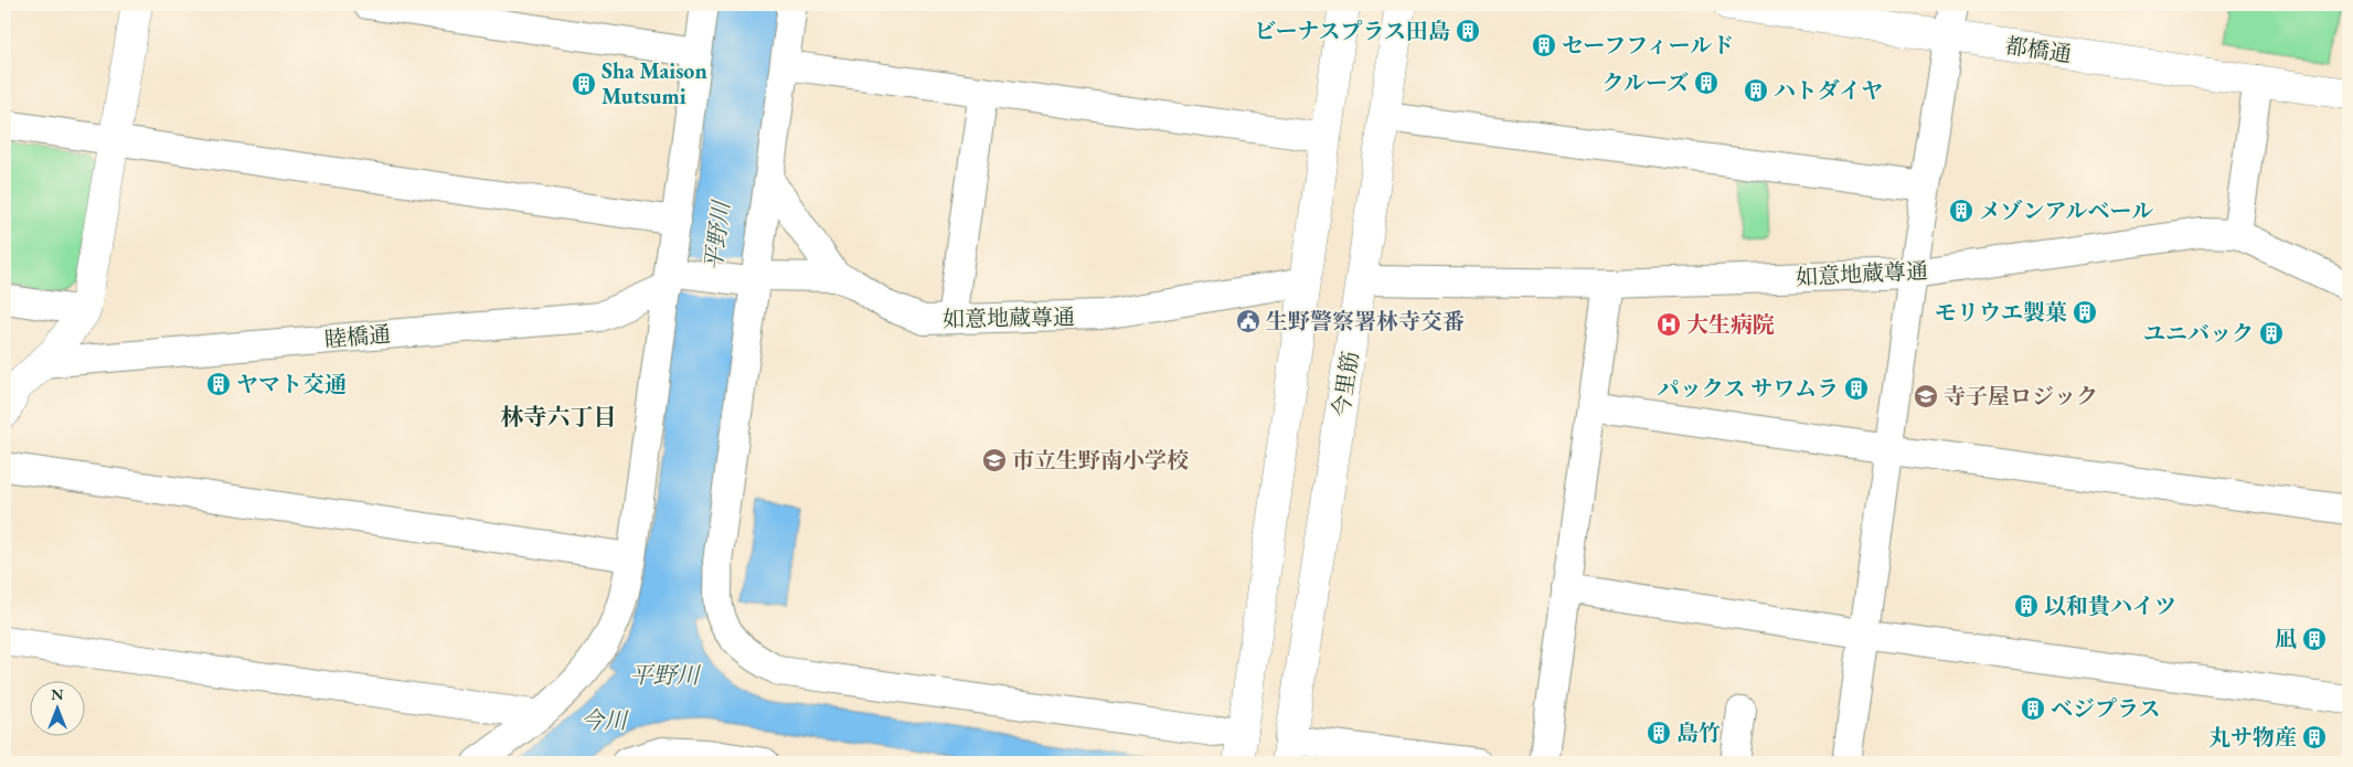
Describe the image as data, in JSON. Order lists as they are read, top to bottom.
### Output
{
  "streets": {
    "main road": ["都橋通", "今里筋"],
    "street": ["如意地蔵尊通", "睦橋通"]
  },
  "crossings": [
    ["如意地蔵尊通", "今里筋"]
  ],
  "districts": ["林寺六丁目"],
  "water": ["平野川", "今川"],
  "places": {
    "building": [
      "ビーナスプラス田島",
      "セーフフィールド",
      "クルーズ",
      "Sha Maison Mutsumi",
      "ハトダイヤ",
      "メゾンアルベール",
      "モリウエ製菓",
      "ユニバック",
      "ヤマト交通",
      "パックス サワムラ",
      "以和貴ハイツ",
      "凪",
      "ベジプラス",
      "島竹",
      "丸サ物産"
    ],
    "public building": ["生野警察署林寺交番"],
    "hospital": ["大生病院"],
    "school or university": ["寺子屋ロジック", "市立生野南小学校"]
  },
  "north": "top"
}
